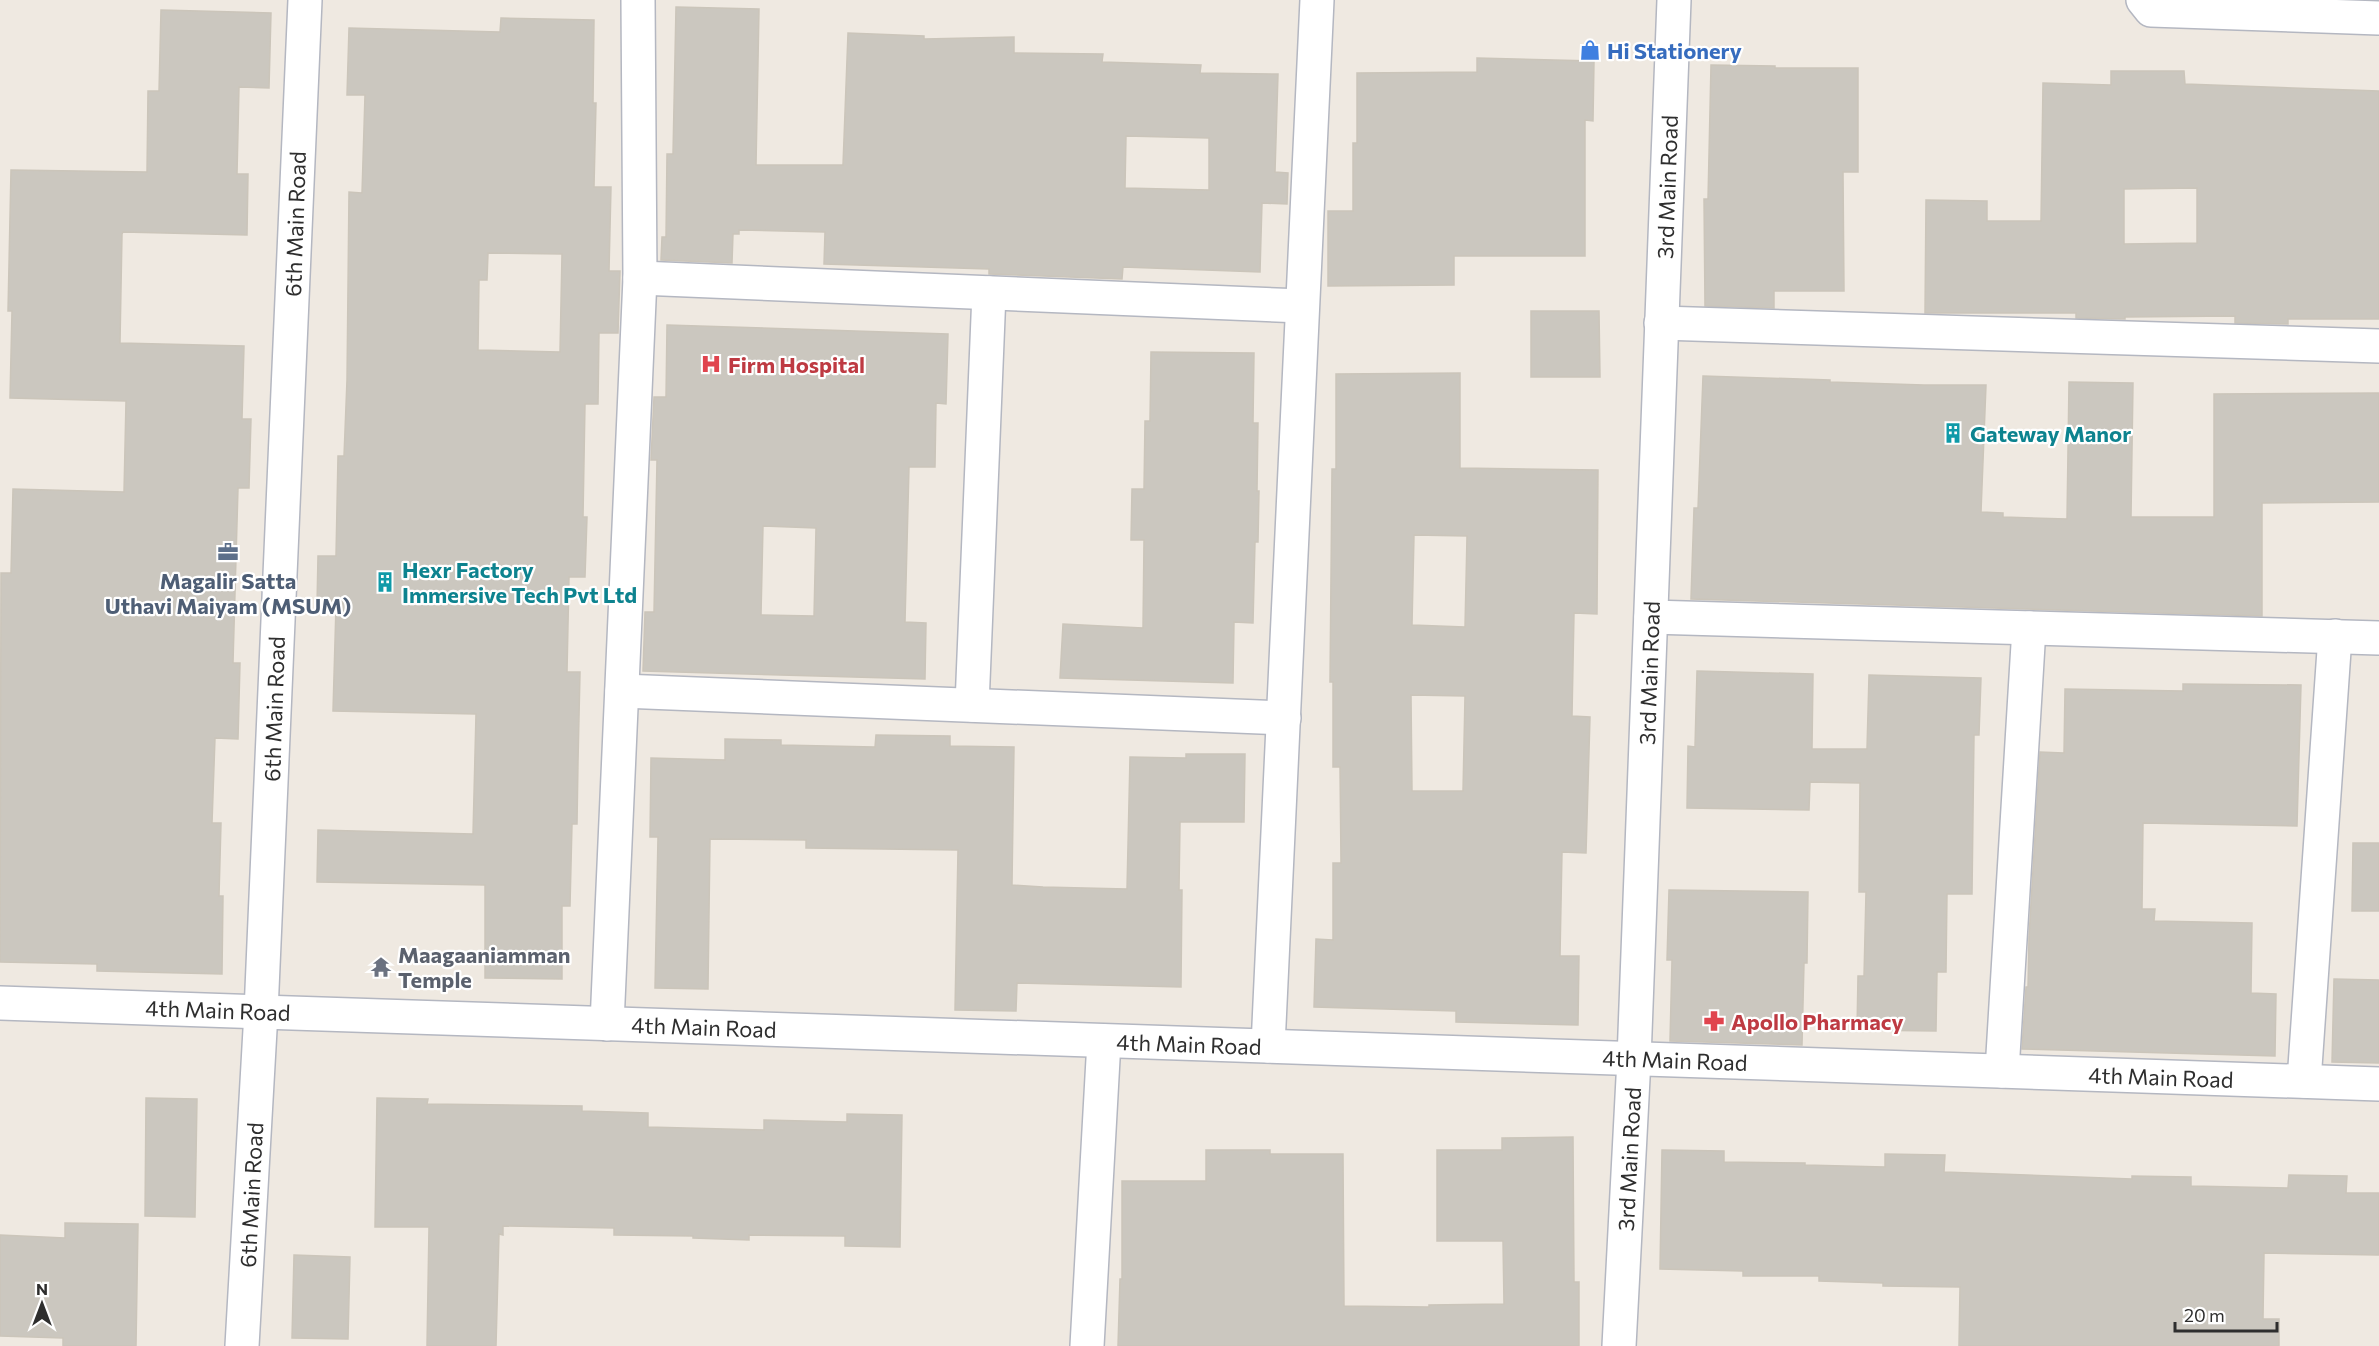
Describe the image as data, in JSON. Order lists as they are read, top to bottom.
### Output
{
  "streets": {
    "street": ["3rd Main Road", "6th Main Road", "4th Main Road"]
  },
  "crossings": [
    ["3rd Main Road", "4th Main Road"],
    ["6th Main Road", "4th Main Road"]
  ],
  "places": {
    "shop": ["Hi Stationery"],
    "hospital": ["Firm Hospital"],
    "building": ["Gateway Manor", "Hexr Factory Immersive Tech Pvt Ltd"],
    "office": ["Magalir Satta Uthavi Maiyam (MSUM)"],
    "temple": ["Maagaaniamman Temple"],
    "pharmacy": ["Apollo Pharmacy"]
  },
  "scale_bar": "20 m",
  "north": "top"
}
